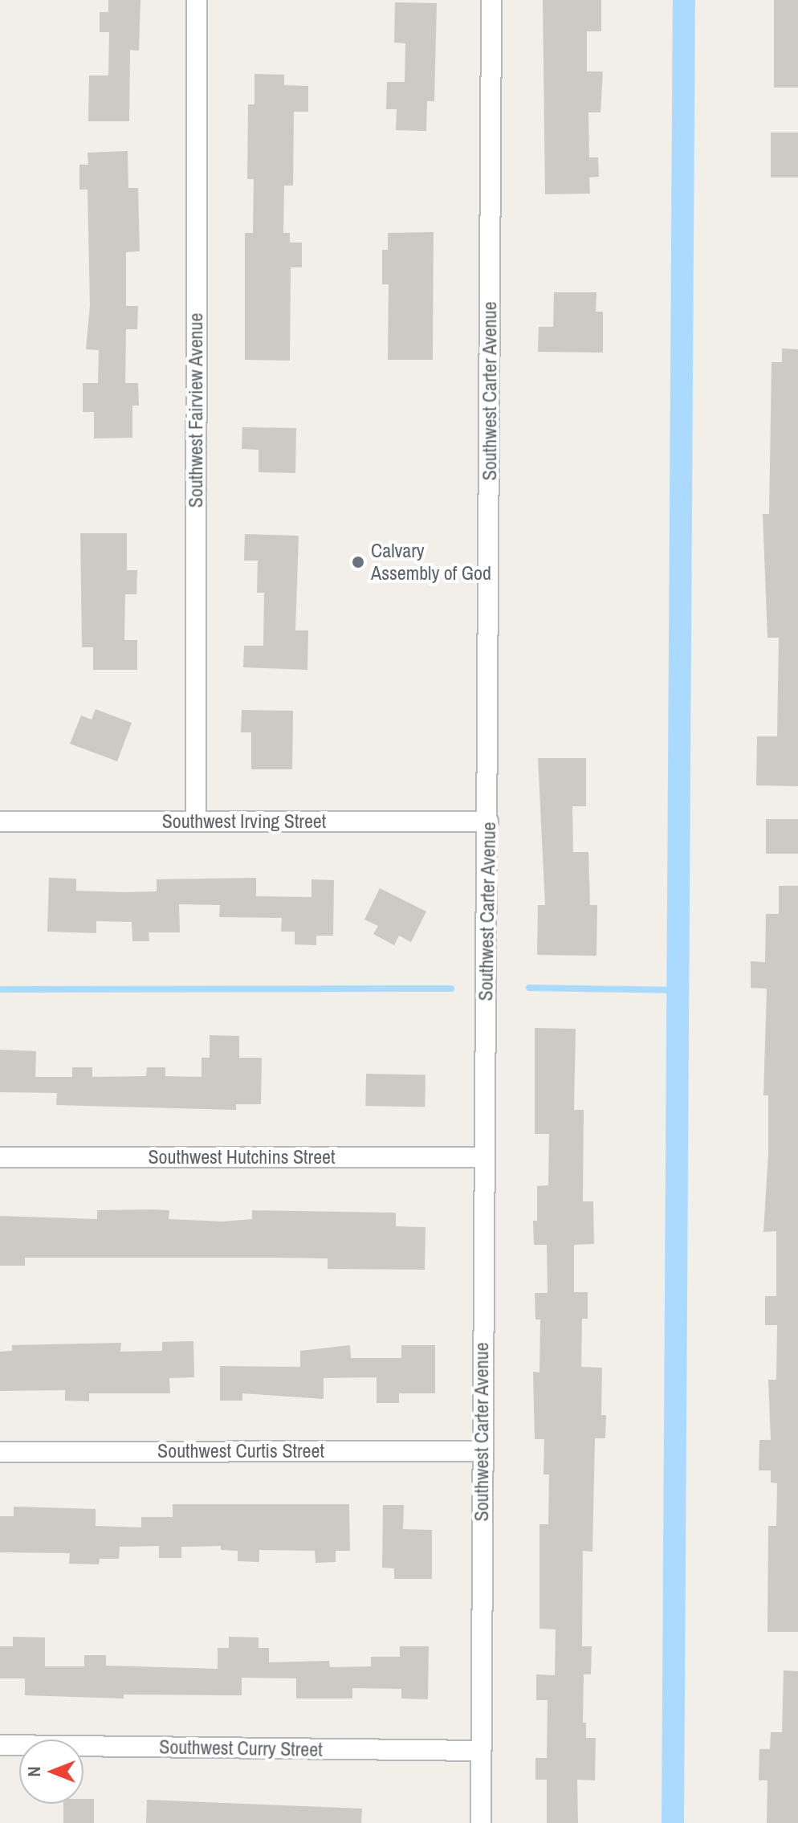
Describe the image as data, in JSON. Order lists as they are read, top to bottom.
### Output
{
  "streets": {
    "street": [
      "Southwest Carter Avenue",
      "Southwest Fairview Avenue",
      "Southwest Irving Street",
      "Southwest Hutchins Street",
      "Southwest Curtis Street",
      "Southwest Curry Street"
    ]
  },
  "crossings": [
    ["Southwest Carter Avenue", "Southwest Irving Street"],
    ["Southwest Carter Avenue", "Southwest Hutchins Street"],
    ["Southwest Carter Avenue", "Southwest Curtis Street"],
    ["Southwest Carter Avenue", "Southwest Curry Street"],
    ["Southwest Fairview Avenue", "Southwest Irving Street"]
  ],
  "places": ["Calvary Assembly of God"],
  "north": "left"
}
